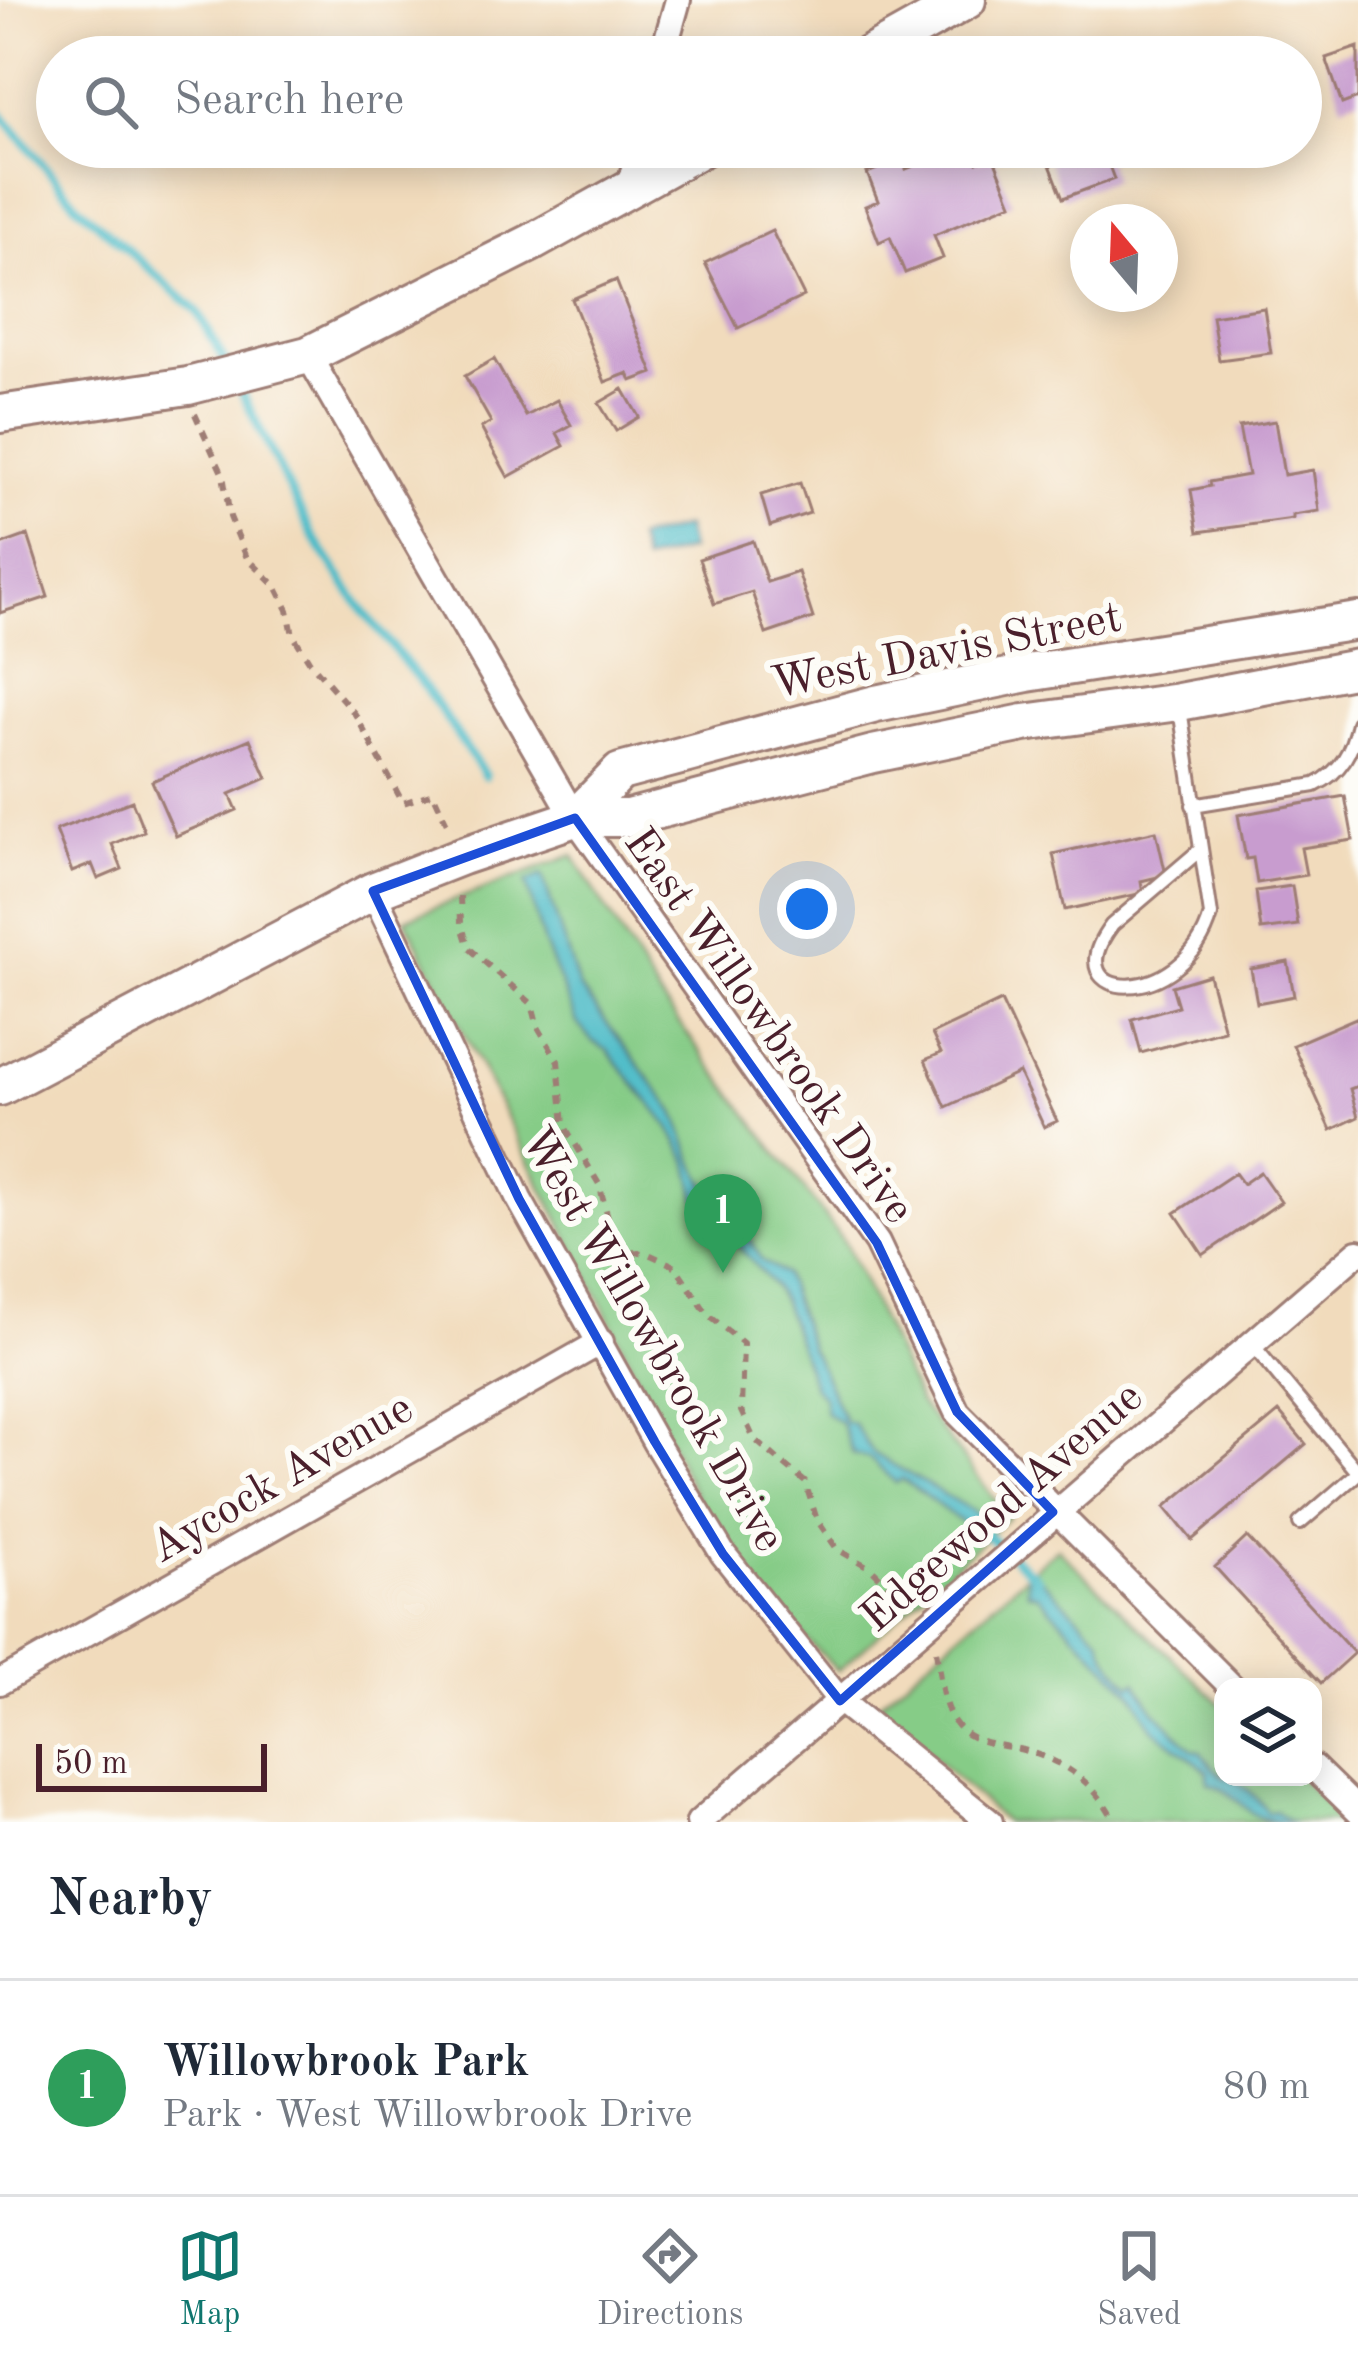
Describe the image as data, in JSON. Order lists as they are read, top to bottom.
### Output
{
  "streets": {
    "street": [
      "West Davis Street",
      "East Willowbrook Drive",
      "West Willowbrook Drive",
      "Aycock Avenue",
      "Edgewood Avenue"
    ]
  },
  "crossings": [
    ["West Davis Street", "East Willowbrook Drive"],
    ["West Davis Street", "West Willowbrook Drive"],
    ["East Willowbrook Drive", "Edgewood Avenue"],
    ["West Willowbrook Drive", "Aycock Avenue"],
    ["West Willowbrook Drive", "Edgewood Avenue"]
  ],
  "scale_bar": "50 m",
  "north": "top",
  "page": {
    "search": "Search here",
    "pins": "1",
    "scale": "50 m",
    "heading": "Nearby",
    "list": [
      {
        "mark": "1",
        "name": "Willowbrook Park",
        "note": "Park · West Willowbrook Drive",
        "value": "80 m"
      }
    ],
    "nav": ["Map", "Directions", "Saved"]
  }
}
